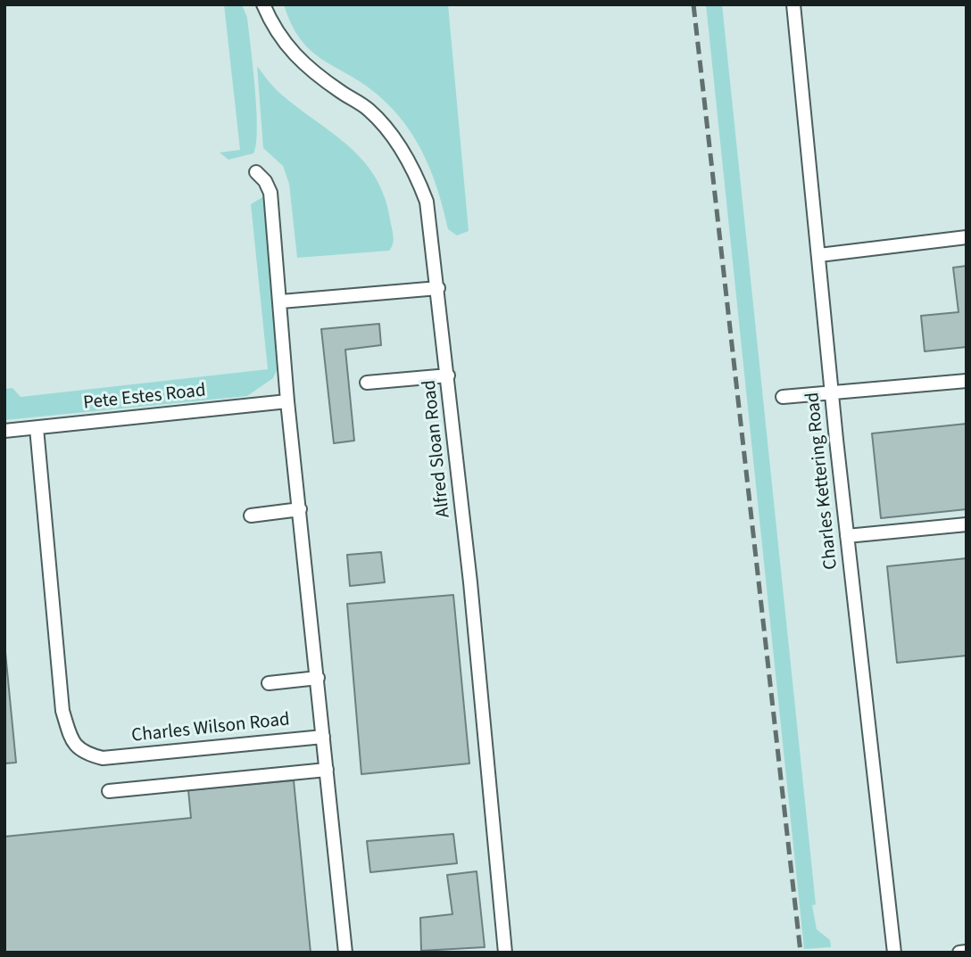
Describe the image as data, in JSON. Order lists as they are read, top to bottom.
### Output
{
  "streets": {
    "lane": [
      "Pete Estes Road",
      "Alfred Sloan Road",
      "Charles Kettering Road",
      "Charles Wilson Road"
    ]
  },
  "crossings": [
    ["Pete Estes Road", "Charles Wilson Road"]
  ]
}
